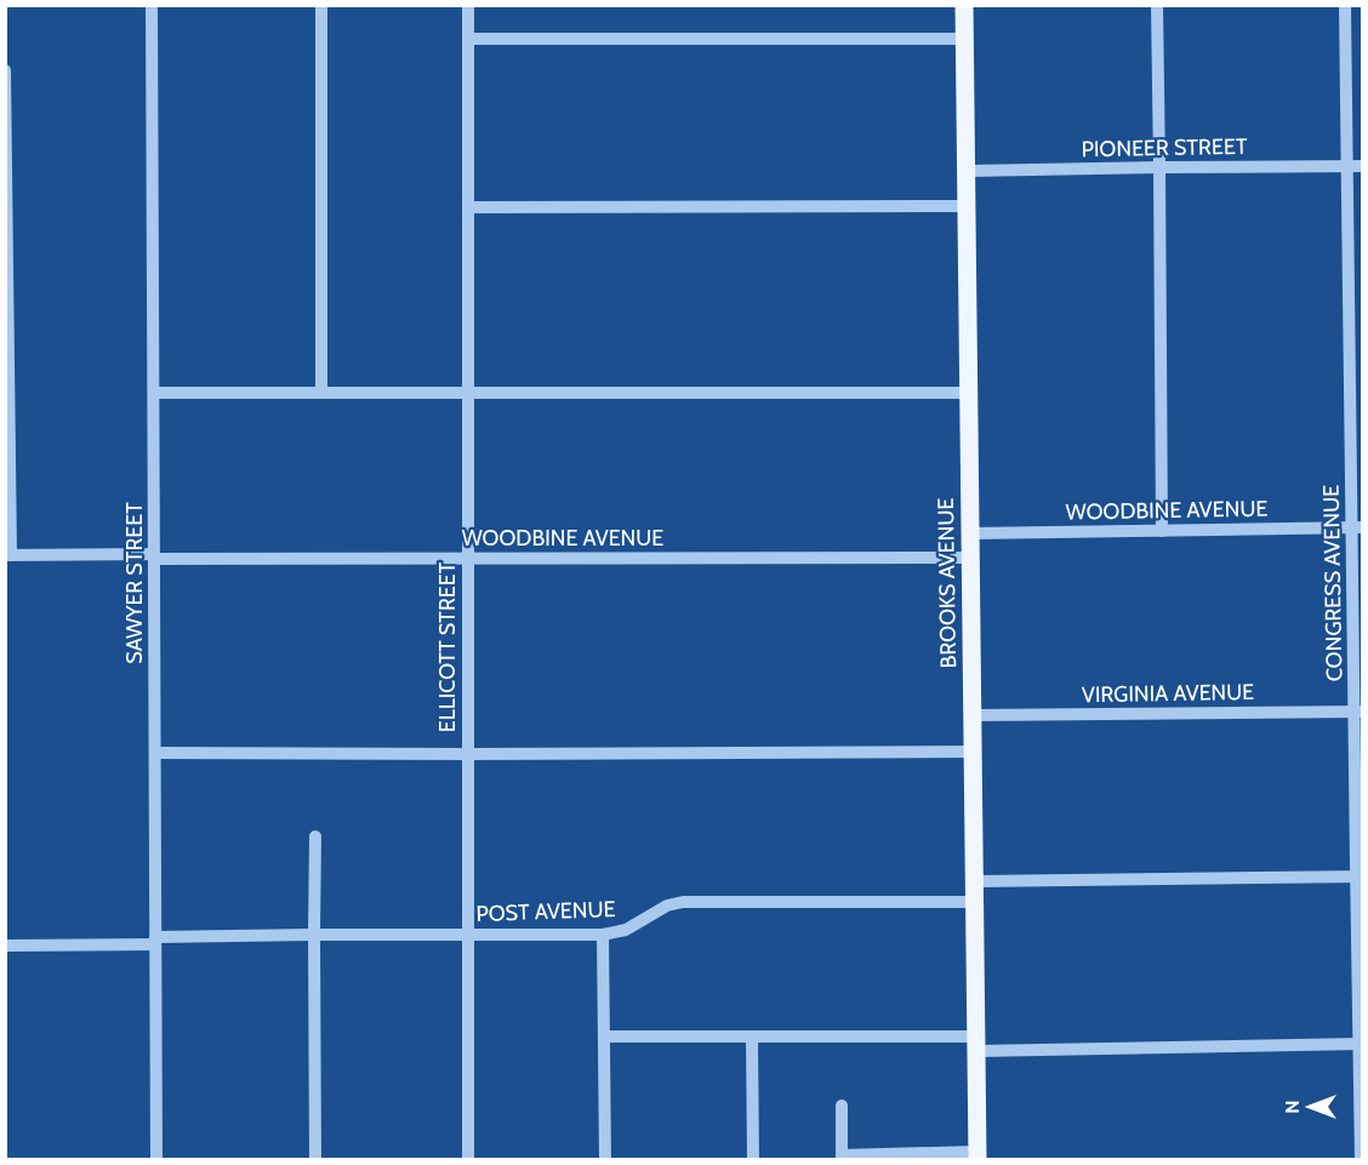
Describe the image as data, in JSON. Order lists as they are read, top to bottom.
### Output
{
  "streets": {
    "main road": ["BROOKS AVENUE"],
    "street": [
      "PIONEER STREET",
      "WOODBINE AVENUE",
      "SAWYER STREET",
      "CONGRESS AVENUE",
      "ELLICOTT STREET",
      "VIRGINIA AVENUE",
      "POST AVENUE"
    ]
  },
  "crossings": [
    ["PIONEER STREET", "BROOKS AVENUE"],
    ["PIONEER STREET", "CONGRESS AVENUE"],
    ["WOODBINE AVENUE", "SAWYER STREET"],
    ["WOODBINE AVENUE", "BROOKS AVENUE"],
    ["WOODBINE AVENUE", "CONGRESS AVENUE"],
    ["WOODBINE AVENUE", "ELLICOTT STREET"],
    ["SAWYER STREET", "POST AVENUE"],
    ["BROOKS AVENUE", "VIRGINIA AVENUE"],
    ["BROOKS AVENUE", "POST AVENUE"],
    ["CONGRESS AVENUE", "VIRGINIA AVENUE"],
    ["ELLICOTT STREET", "POST AVENUE"]
  ],
  "north": "left"
}
